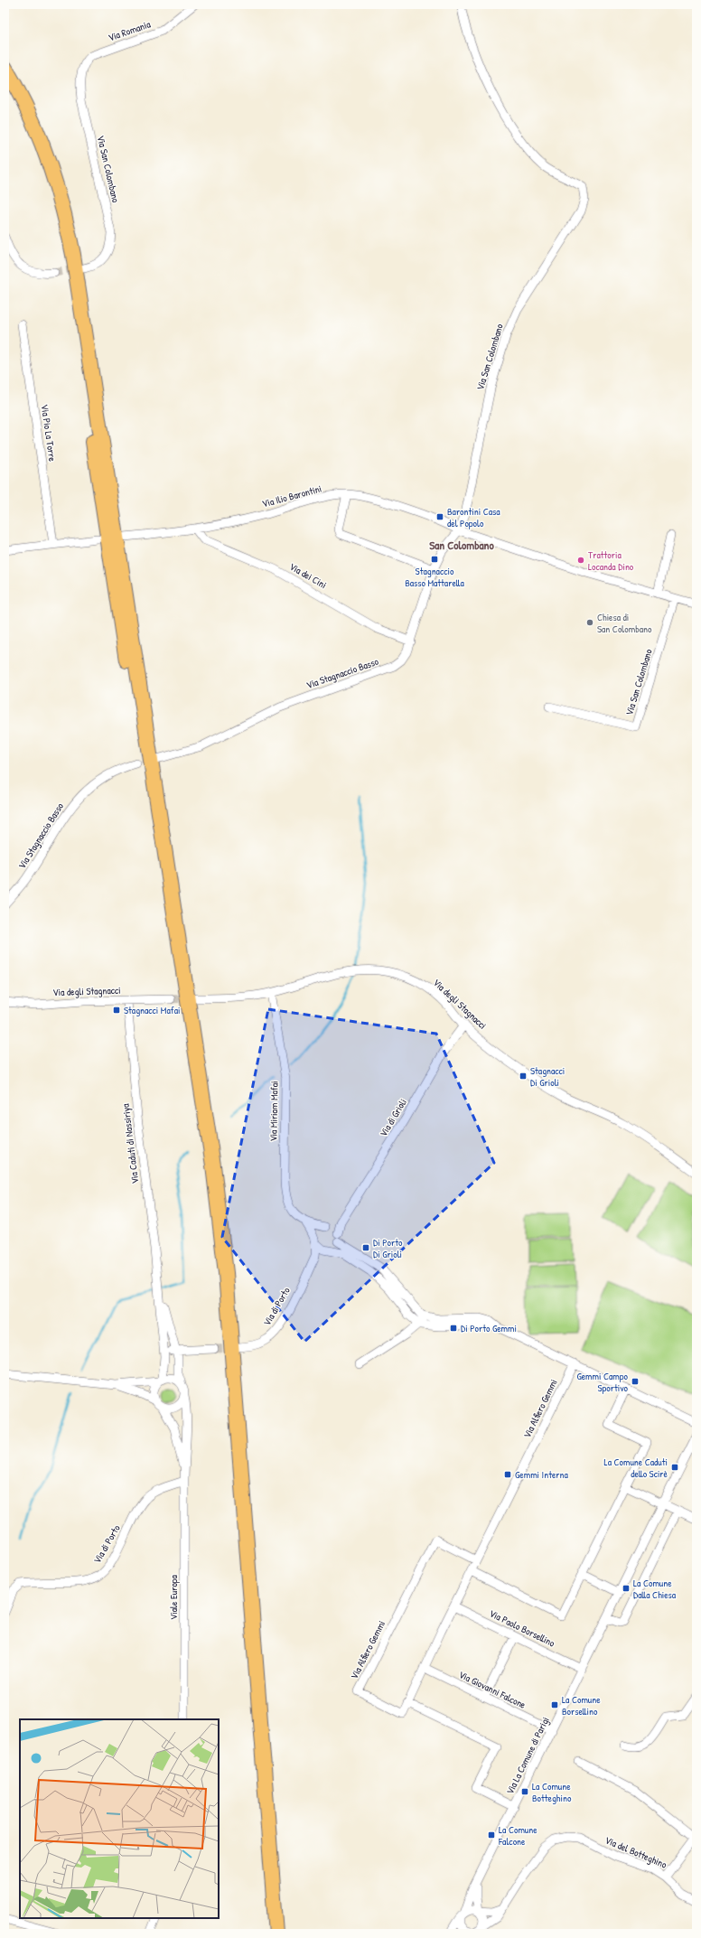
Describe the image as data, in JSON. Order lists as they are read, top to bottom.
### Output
{
  "streets": {
    "street": [
      "Via Romania",
      "Via San Colombano",
      "Via Pio La Torre",
      "Via Ilio Barontini",
      "Via dei Cini",
      "Via Stagnaccio Basso",
      "Via degli Stagnacci",
      "Via Miriam Mafai",
      "Via di Grioli",
      "Via Caduti di Nassiriya",
      "Via di Porto",
      "Via Alfiero Gemmi",
      "Viale Europa",
      "Via Paolo Borsellino",
      "Via Giovanni Falcone",
      "Via La Comune di Parigi",
      "Via del Botteghino"
    ]
  },
  "crossings": [
    ["Via Romania", "Via San Colombano"],
    ["Via San Colombano", "Via Ilio Barontini"],
    ["Via San Colombano", "Via Stagnaccio Basso"],
    ["Via Ilio Barontini", "Via dei Cini"],
    ["Via Ilio Barontini", "Via Stagnaccio Basso"],
    ["Via dei Cini", "Via Stagnaccio Basso"],
    ["Via degli Stagnacci", "Via Miriam Mafai"],
    ["Via degli Stagnacci", "Via di Grioli"],
    ["Via degli Stagnacci", "Via Caduti di Nassiriya"],
    ["Via Miriam Mafai", "Via di Grioli"],
    ["Via Miriam Mafai", "Via di Porto"],
    ["Via di Grioli", "Via di Porto"],
    ["Via di Porto", "Viale Europa"],
    ["Via Alfiero Gemmi", "Via Paolo Borsellino"],
    ["Via Alfiero Gemmi", "Via Giovanni Falcone"],
    ["Via Paolo Borsellino", "Via La Comune di Parigi"],
    ["Via Giovanni Falcone", "Via La Comune di Parigi"],
    ["Via La Comune di Parigi", "Via del Botteghino"]
  ],
  "districts": ["San Colombano"],
  "places": {
    "transit": [
      "Barontini Casa del Popolo",
      "Stagnaccio Basso Mattarella",
      "Stagnacci Mafai",
      "Stagnacci Di Grioli",
      "Di Porto Di Grioli",
      "Di Porto Gemmi",
      "Gemmi Campo Sportivo",
      "La Comune Caduti dello Scirè",
      "Gemmi Interna",
      "La Comune Dalla Chiesa",
      "La Comune Borsellino",
      "La Comune Botteghino",
      "La Comune Falcone"
    ],
    "other": ["Trattoria Locanda Dino", "Chiesa di San Colombano"]
  }
}
